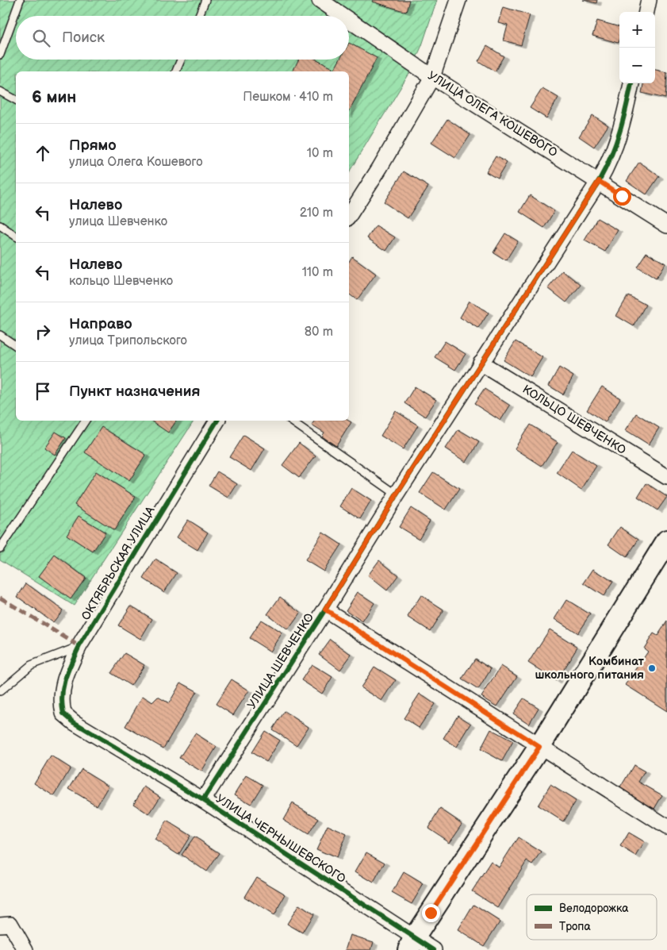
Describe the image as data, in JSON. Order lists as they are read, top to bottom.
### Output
{
  "streets": {
    "street": [
      "УЛИЦА ОЛЕГА КОШЕВОГО",
      "КОЛЬЦО ШЕВЧЕНКО",
      "ОКТЯБРЬСКАЯ УЛИЦА",
      "УЛИЦА ШЕВЧЕНКО",
      "УЛИЦА ЧЕРНЫШЕВСКОГО"
    ]
  },
  "crossings": [
    ["УЛИЦА ОЛЕГА КОШЕВОГО", "УЛИЦА ШЕВЧЕНКО"],
    ["КОЛЬЦО ШЕВЧЕНКО", "УЛИЦА ШЕВЧЕНКО"],
    ["ОКТЯБРЬСКАЯ УЛИЦА", "УЛИЦА ЧЕРНЫШЕВСКОГО"],
    ["УЛИЦА ШЕВЧЕНКО", "УЛИЦА ЧЕРНЫШЕВСКОГО"]
  ],
  "places": ["Комбинат школьного питания"],
  "legend": ["Велодорожка", "Тропа"],
  "page": {
    "map_buttons": ["+", "−"],
    "search": "Поиск",
    "heading": ["6 мин", "Пешком · 410 m"],
    "list": [
      ["Прямо", "улица Олега Кошевого", "10 m"],
      ["Налево", "улица Шевченко", "210 m"],
      ["Налево", "кольцо Шевченко", "110 m"],
      ["Направо", "улица Трипольского", "80 m"],
      "Пункт назначения"
    ]
  }
}
